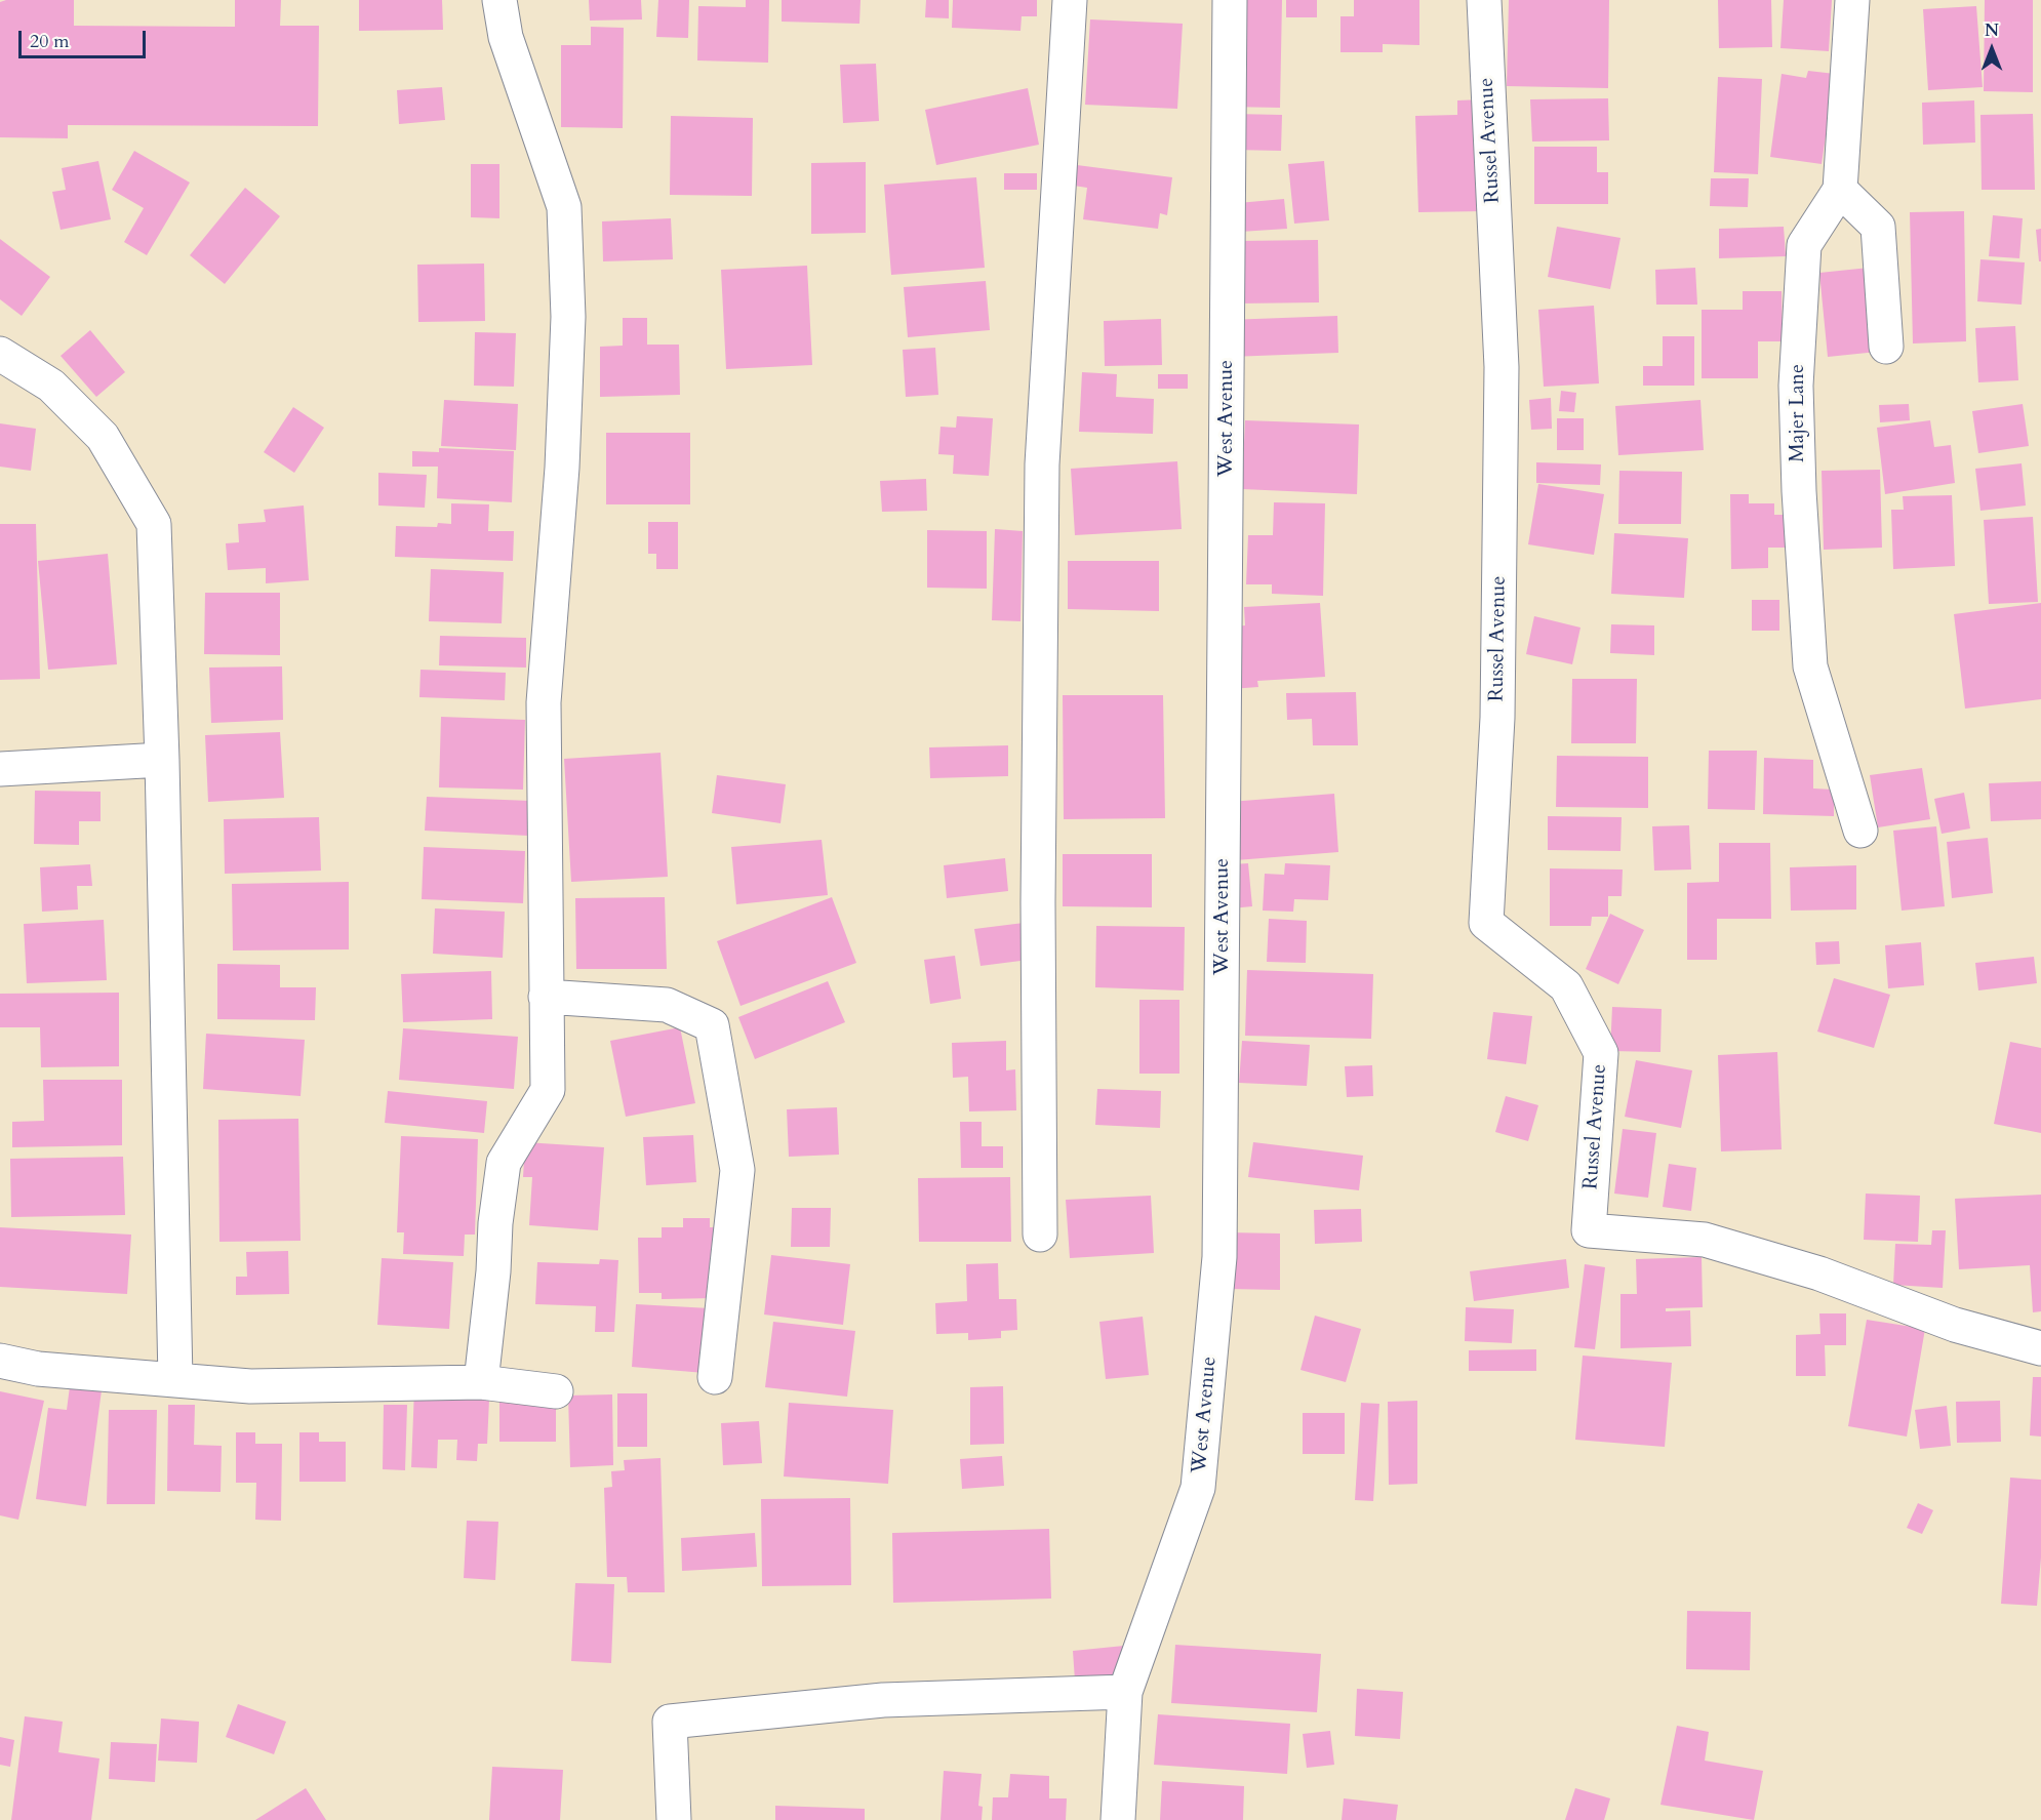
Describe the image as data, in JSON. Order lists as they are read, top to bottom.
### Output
{
  "streets": {
    "street": ["Russel Avenue", "Majer Lane", "West Avenue"]
  },
  "scale_bar": "20 m",
  "north": "top"
}
